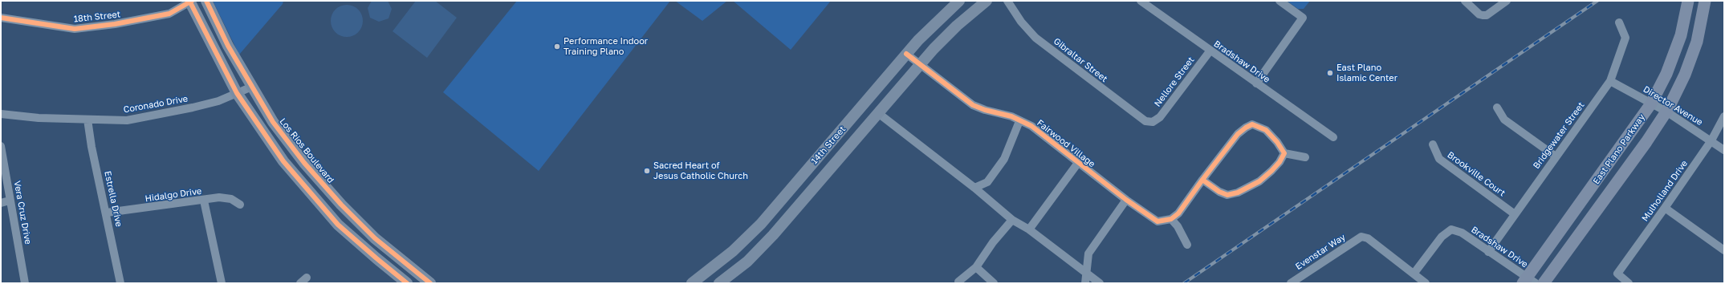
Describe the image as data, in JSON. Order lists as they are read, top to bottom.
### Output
{
  "streets": {
    "main road": ["14th Street", "East Plano Parkway", "Los Rios Boulevard"],
    "street": [
      "18th Street",
      "Gibraltar Street",
      "Bradshaw Drive",
      "Nellore Street",
      "Coronado Drive",
      "Director Avenue",
      "Bridgewater Street",
      "Fairwood Village",
      "Brookville Court",
      "Mulholland Drive",
      "Hidalgo Drive",
      "Estrella Drive",
      "Vera Cruz Drive",
      "Evenstar Way"
    ]
  },
  "crossings": [
    ["Gibraltar Street", "Nellore Street"],
    ["Bradshaw Drive", "Nellore Street"],
    ["Bradshaw Drive", "Bridgewater Street"],
    ["Bradshaw Drive", "East Plano Parkway"],
    ["Bradshaw Drive", "Evenstar Way"],
    ["Coronado Drive", "Los Rios Boulevard"],
    ["Coronado Drive", "Estrella Drive"],
    ["Director Avenue", "Bridgewater Street"],
    ["Director Avenue", "East Plano Parkway"],
    ["Director Avenue", "Mulholland Drive"],
    ["Bridgewater Street", "Brookville Court"],
    ["Fairwood Village", "14th Street"],
    ["Hidalgo Drive", "Estrella Drive"]
  ],
  "places": ["Performance Indoor Training Plano", "East Plano Islamic Center", "Sacred Heart of Jesus Catholic Church"]
}
